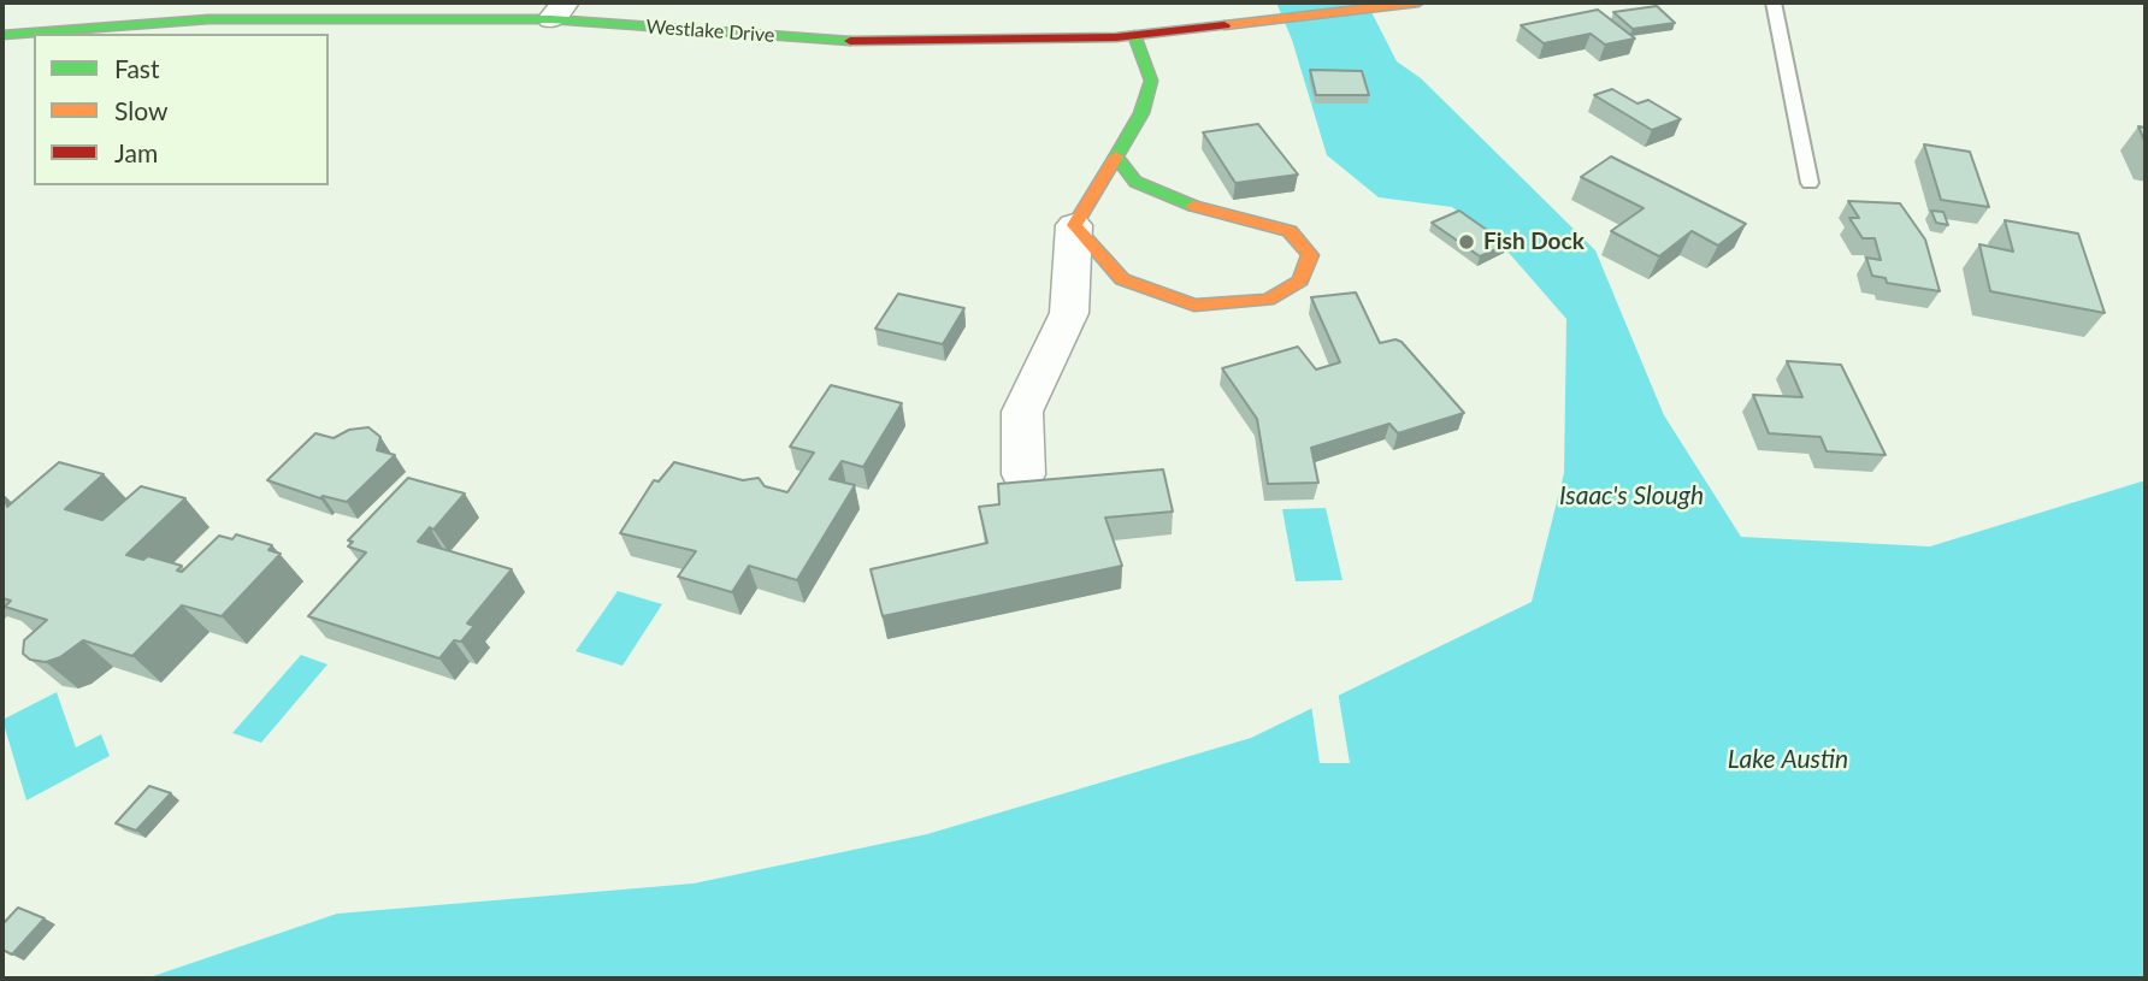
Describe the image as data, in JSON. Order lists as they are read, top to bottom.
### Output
{
  "streets": {
    "street": ["Westlake Drive"]
  },
  "water": ["Isaac's Slough", "Lake Austin"],
  "places": ["Fish Dock"],
  "legend": ["Fast", "Slow", "Jam"]
}
